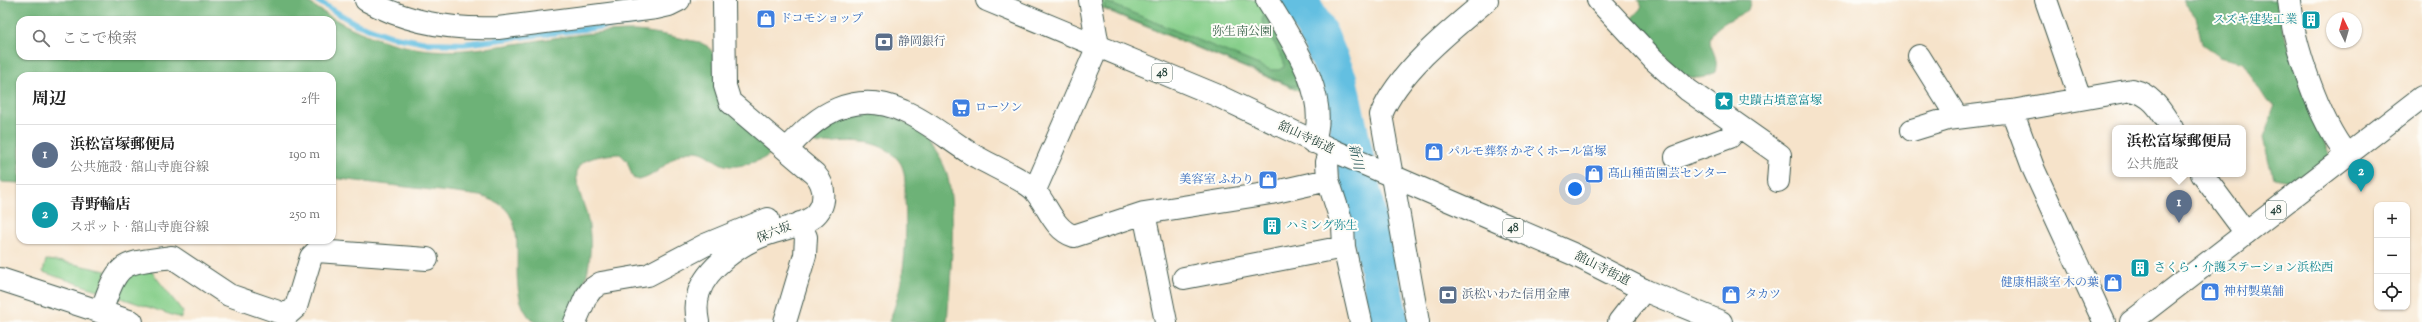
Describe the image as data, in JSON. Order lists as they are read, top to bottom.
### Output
{
  "streets": {
    "street": ["48", "舘山寺街道", "保六坂"]
  },
  "water": ["新川"],
  "parks": ["弥生南公園"],
  "places": {
    "shop": [
      "ドコモショップ",
      "パルモ葬祭 かぞくホール富塚",
      "髙山種苗園芸センター",
      "美容室 ふわり",
      "健康相談室 木の葉",
      "神村製菓舗",
      "タカツ"
    ],
    "building": ["スズキ建装工業", "ハミング弥生", "さくら・介護ステーション浜松西"],
    "bank": ["静岡銀行", "浜松いわた信用金庫"],
    "place": ["史蹟古墳意富塚"],
    "supermarket": ["ローソン"]
  },
  "north": "top",
  "page": {
    "search": "ここで検索",
    "heading": ["周辺", "2件"],
    "list": [
      {
        "mark": "1",
        "name": "浜松富塚郵便局",
        "note": "公共施設 · 舘山寺鹿谷線",
        "value": "190 m"
      },
      {
        "mark": "2",
        "name": "青野輪店",
        "note": "スポット · 舘山寺鹿谷線",
        "value": "250 m"
      }
    ],
    "popup": ["浜松富塚郵便局", "公共施設"],
    "pins": ["2", "1"],
    "map_buttons": ["+", "−"]
  }
}
